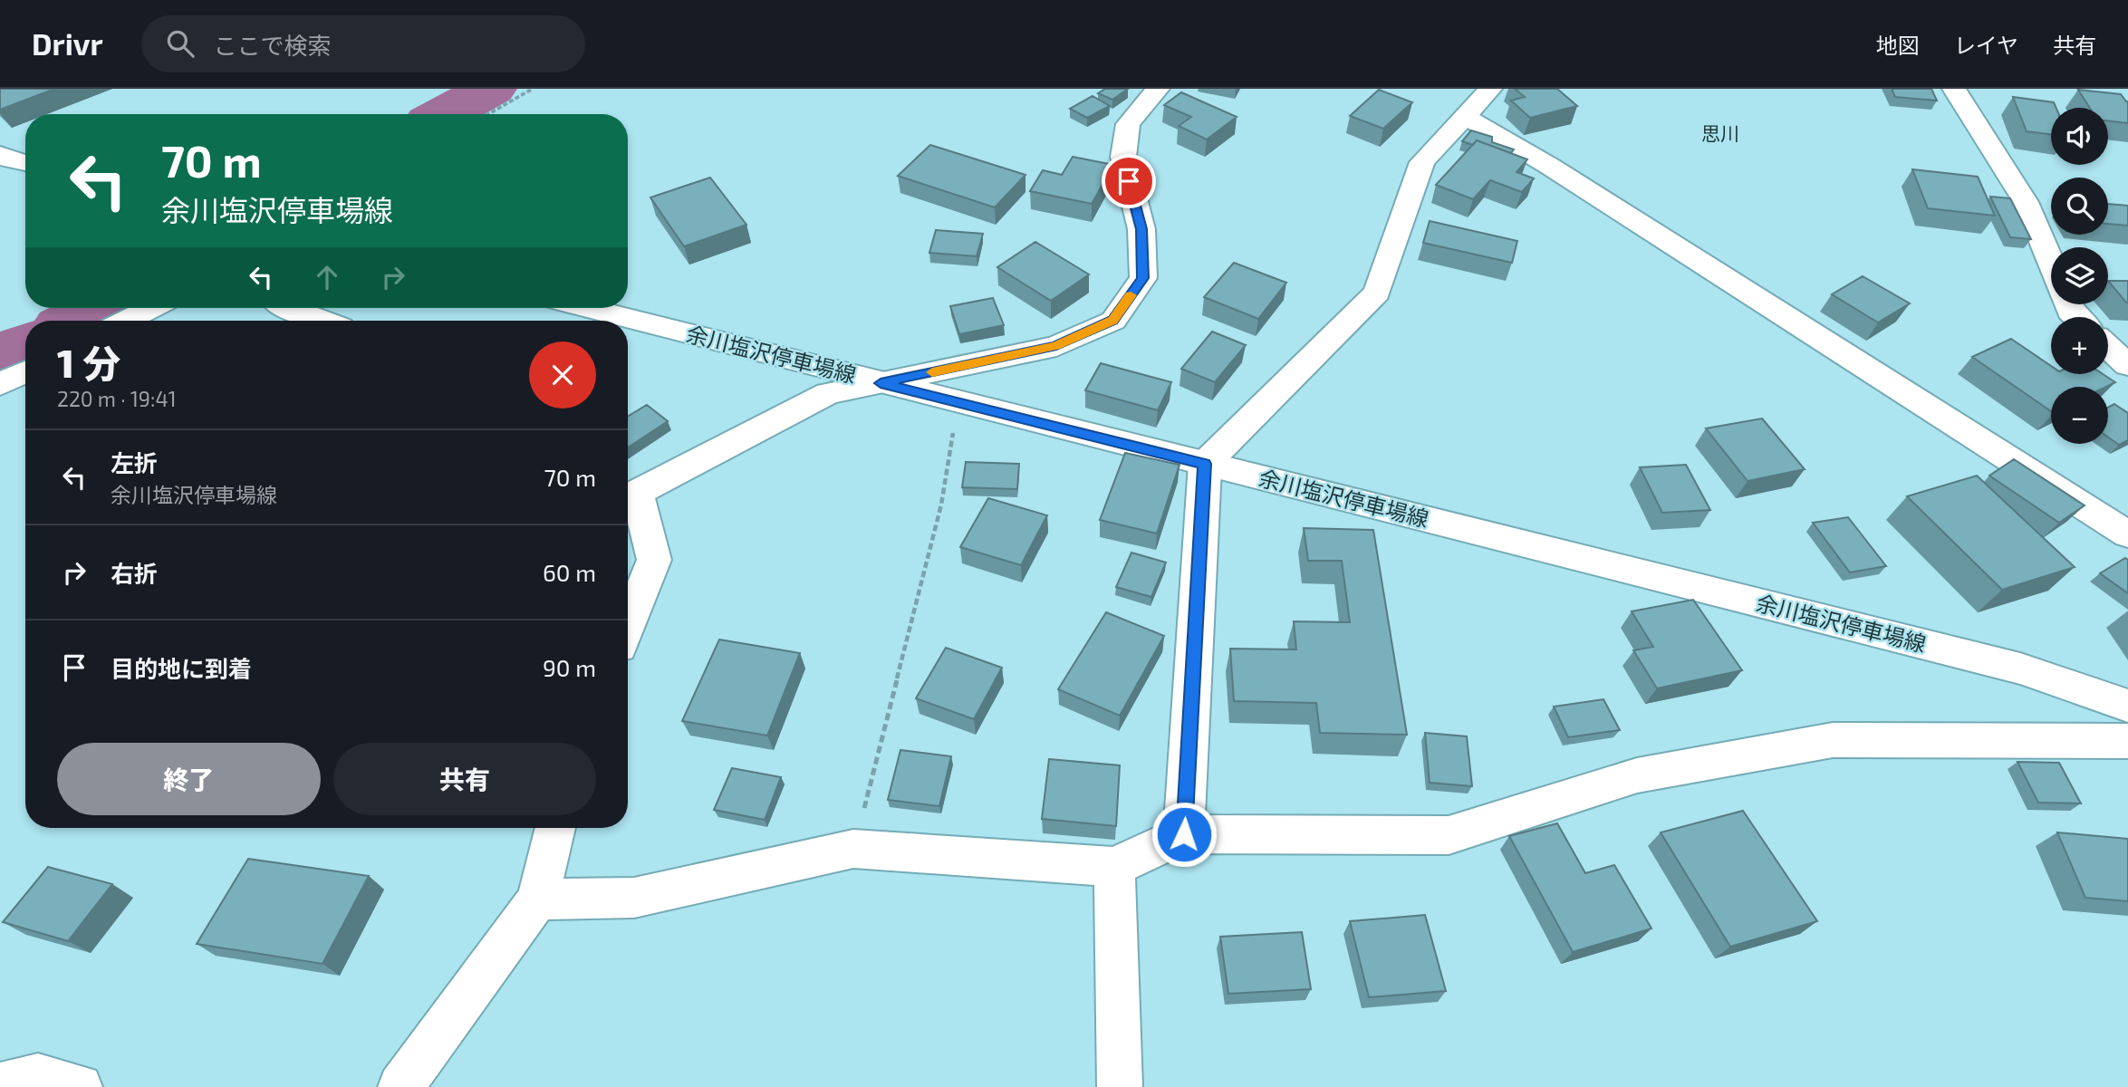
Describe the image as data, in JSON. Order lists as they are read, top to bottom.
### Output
{
  "streets": {
    "street": ["余川塩沢停車場線"]
  },
  "districts": ["思川"],
  "page": {
    "header": "Drivr",
    "search": "ここで検索",
    "nav": ["地図", "レイヤ", "共有"],
    "map_buttons": ["+", "−"],
    "turn": ["70 m", "余川塩沢停車場線"],
    "heading": ["1 分", "220 m · 19:41"],
    "list": [
      {
        "name": "左折",
        "note": "余川塩沢停車場線",
        "value": "70 m"
      },
      {
        "name": "右折",
        "value": "60 m"
      },
      {
        "name": "目的地に到着",
        "value": "90 m"
      }
    ],
    "buttons": ["終了", "共有"]
  }
}
